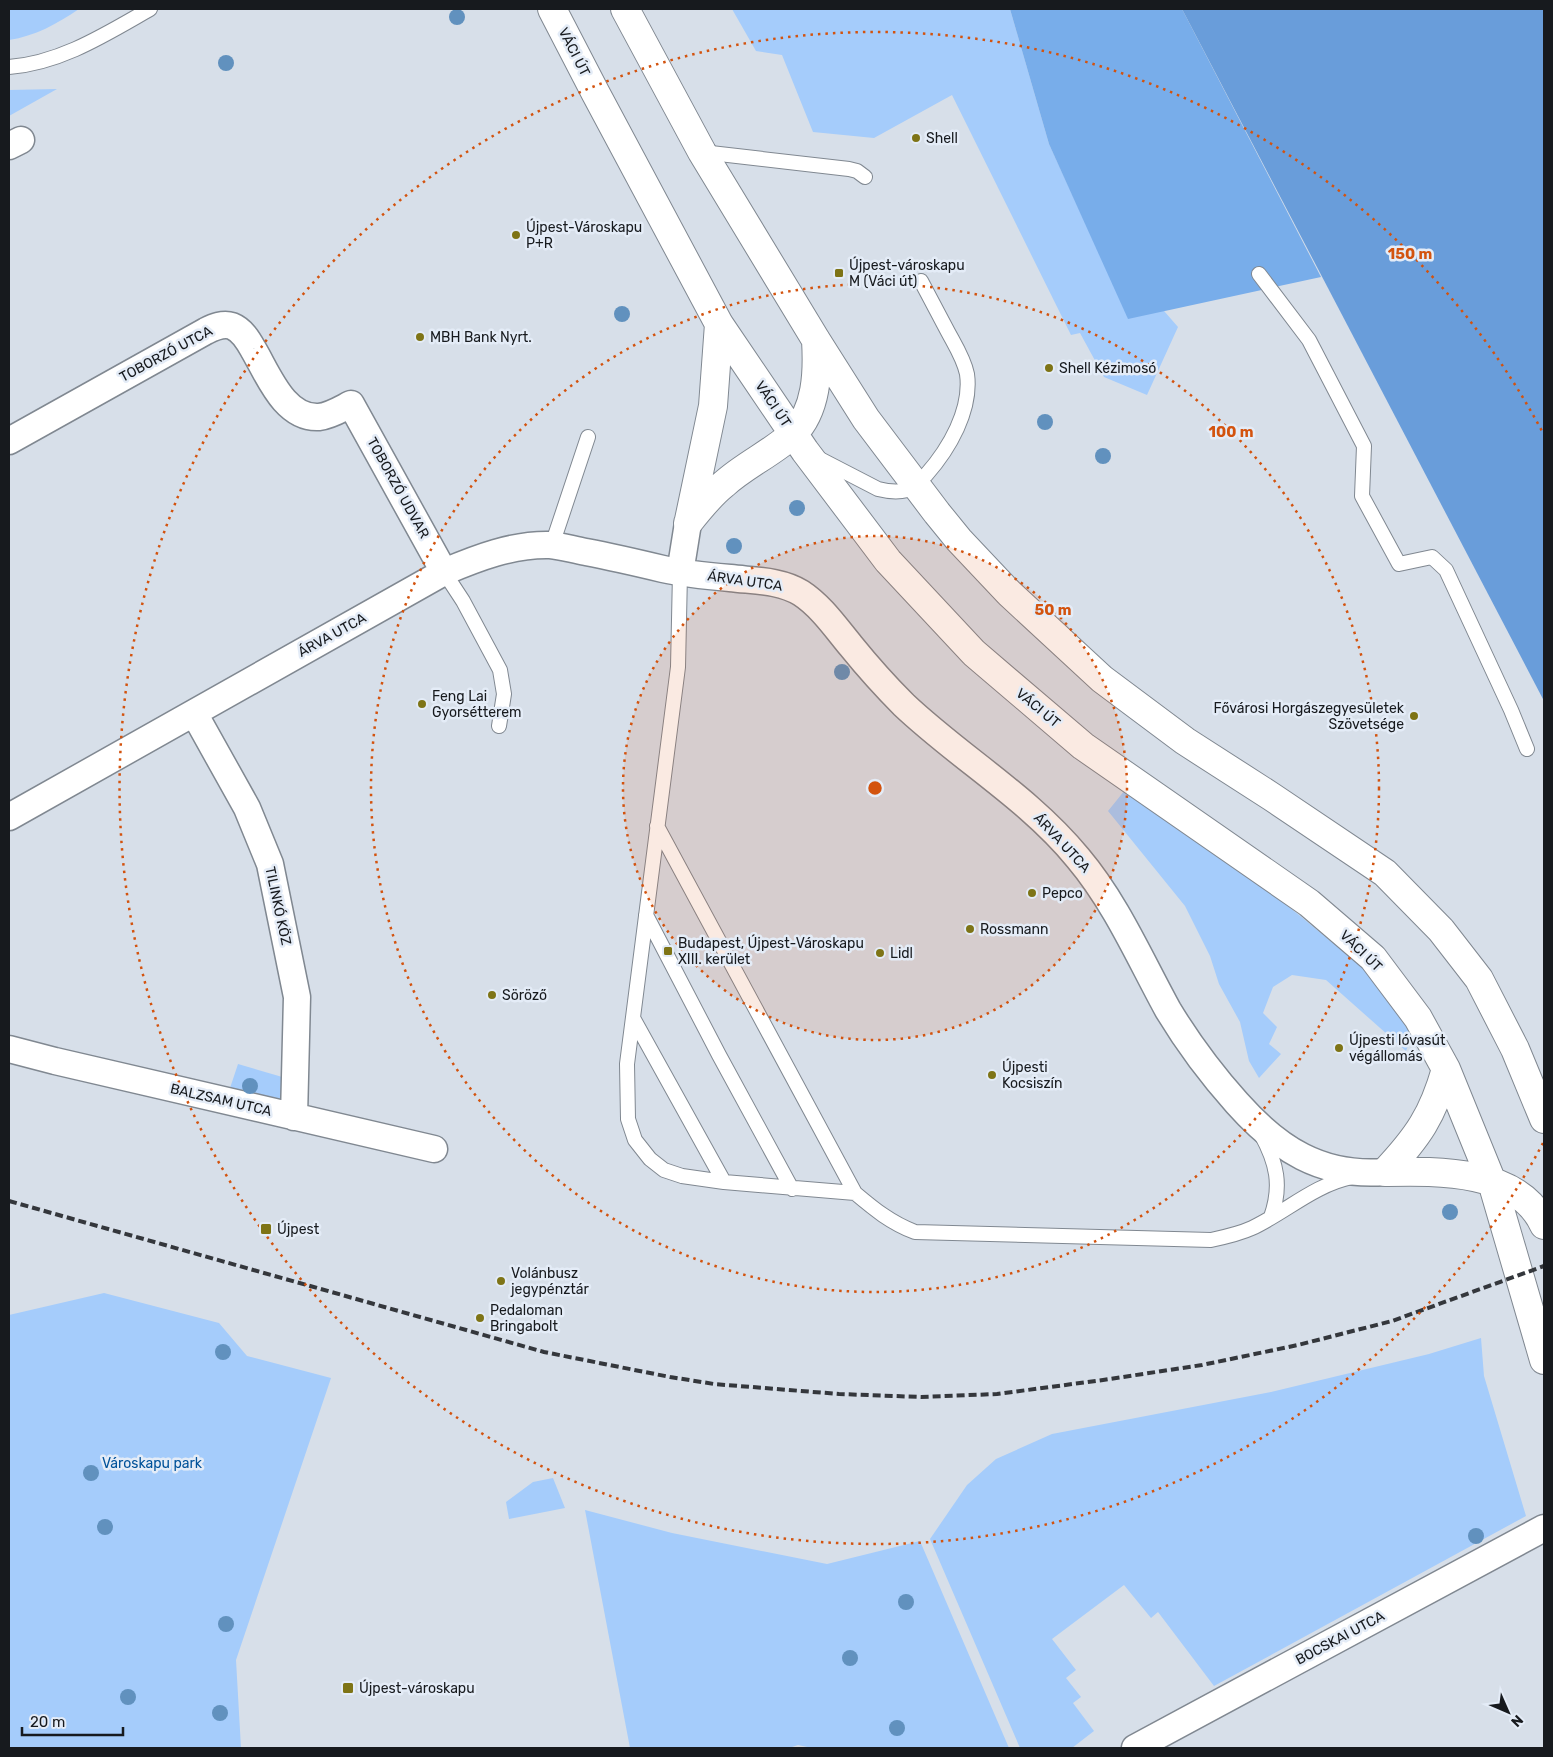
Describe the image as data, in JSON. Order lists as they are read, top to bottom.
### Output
{
  "streets": {
    "main road": ["VÁCI ÚT"],
    "street": [
      "TOBORZÓ UTCA",
      "TOBORZÓ UDVAR",
      "ÁRVA UTCA",
      "TILINKÓ KÖZ",
      "BALZSAM UTCA",
      "BOCSKAI UTCA"
    ]
  },
  "crossings": [
    ["TOBORZÓ UTCA", "TOBORZÓ UDVAR"],
    ["TOBORZÓ UDVAR", "ÁRVA UTCA"],
    ["ÁRVA UTCA", "TILINKÓ KÖZ"],
    ["TILINKÓ KÖZ", "BALZSAM UTCA"]
  ],
  "parks": ["Városkapu park"],
  "places": {
    "other": [
      "Shell",
      "Újpest-Városkapu P+R",
      "MBH Bank Nyrt.",
      "Shell Kézimosó",
      "Feng Lai Gyorsétterem",
      "Fővárosi Horgászegyesületek Szövetsége",
      "Pepco",
      "Rossmann",
      "Lidl",
      "Söröző",
      "Újpesti lóvasút végállomás",
      "Újpesti Kocsiszín",
      "Volánbusz jegypénztár",
      "Pedaloman Bringabolt"
    ],
    "transit": [
      "Újpest-városkapu M (Váci út)",
      "Budapest, Újpest-Városkapu XIII. kerület",
      "Újpest",
      "Újpest-városkapu"
    ]
  },
  "scale_bar": "20 m",
  "north": "bottom right",
  "rings": ["150 m", "100 m", "50 m"]
}
